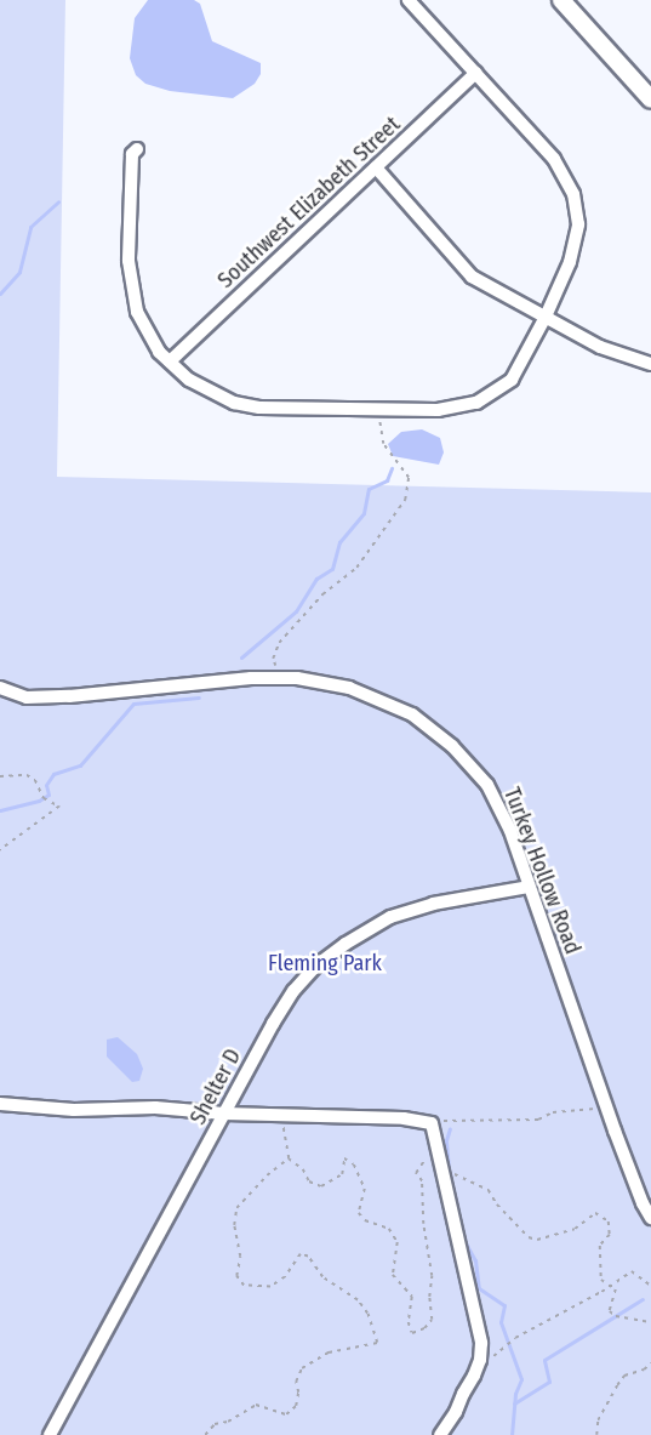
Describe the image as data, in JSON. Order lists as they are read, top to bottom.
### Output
{
  "streets": {
    "street": ["Southwest Elizabeth Street", "Turkey Hollow Road", "Shelter D"]
  },
  "crossings": [
    ["Turkey Hollow Road", "Shelter D"]
  ],
  "parks": ["Fleming Park"]
}
